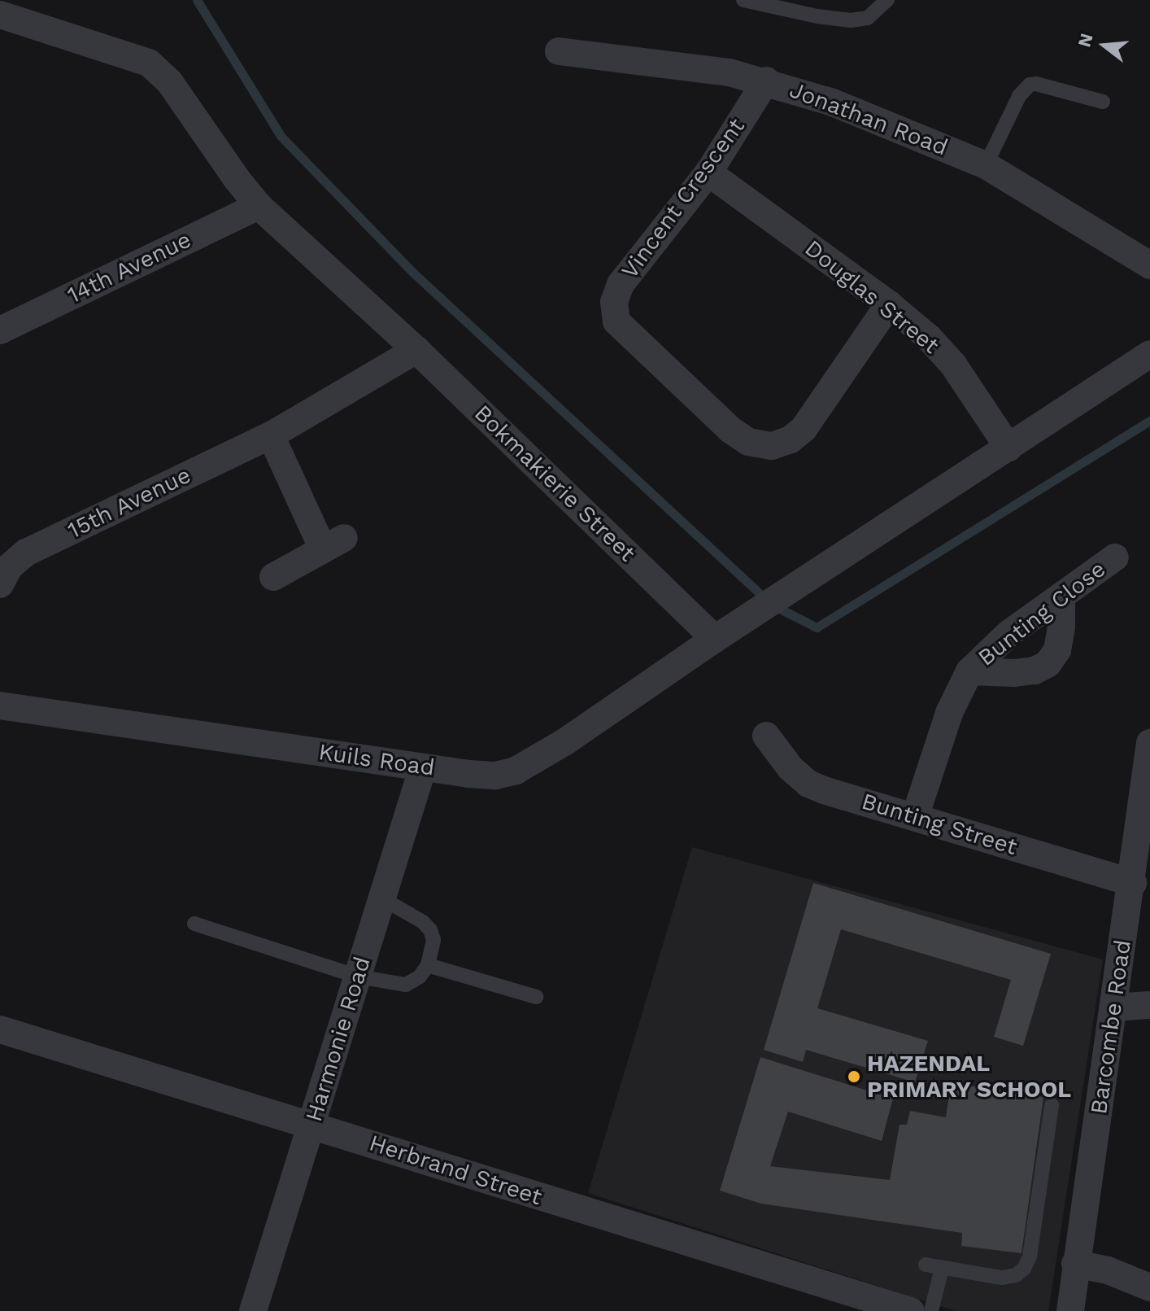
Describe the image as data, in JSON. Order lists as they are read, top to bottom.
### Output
{
  "streets": {
    "street": [
      "Jonathan Road",
      "Vincent Crescent",
      "14th Avenue",
      "Douglas Street",
      "Bokmakierie Street",
      "15th Avenue",
      "Bunting Close",
      "Kuils Road",
      "Bunting Street",
      "Barcombe Road",
      "Harmonie Road",
      "Herbrand Street"
    ]
  },
  "crossings": [
    ["Jonathan Road", "Vincent Crescent"],
    ["Vincent Crescent", "Douglas Street"],
    ["14th Avenue", "Bokmakierie Street"],
    ["Bokmakierie Street", "15th Avenue"],
    ["Bokmakierie Street", "Kuils Road"],
    ["Bunting Close", "Bunting Street"],
    ["Kuils Road", "Harmonie Road"],
    ["Bunting Street", "Barcombe Road"],
    ["Harmonie Road", "Herbrand Street"]
  ],
  "places": ["HAZENDAL PRIMARY SCHOOL"],
  "north": "left"
}
